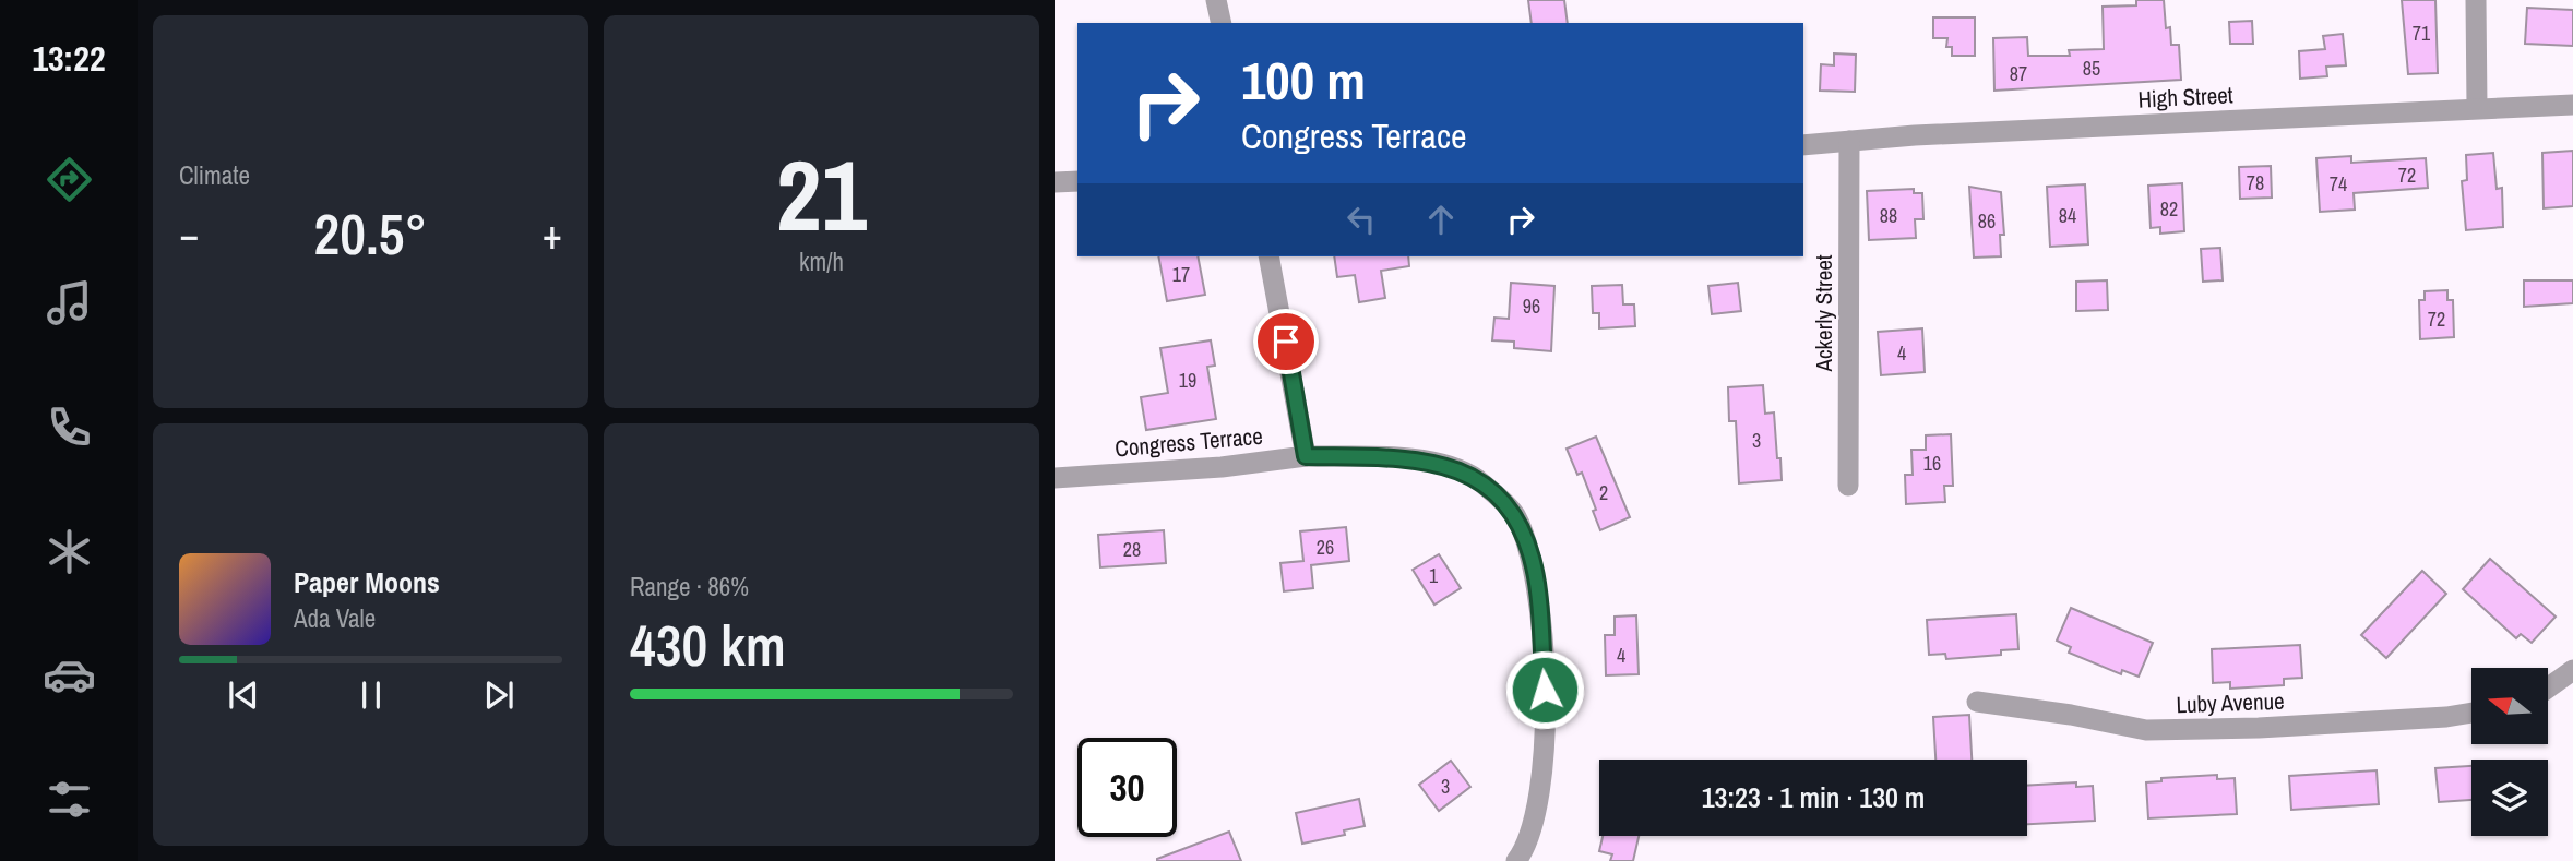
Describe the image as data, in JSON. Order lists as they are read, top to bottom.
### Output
{
  "streets": {
    "street": [
      "High Street",
      "Ackerly Street",
      "Congress Terrace",
      "Luby Avenue"
    ]
  },
  "crossings": [
    ["High Street", "Ackerly Street"]
  ],
  "house_numbers": [
    "71",
    "85",
    "87",
    "72",
    "78",
    "74",
    "82",
    "88",
    "84",
    "86",
    "17",
    "96",
    "72",
    "4",
    "19",
    "3",
    "16",
    "2",
    "26",
    "28",
    "1",
    "4",
    "3"
  ],
  "north": "left",
  "page": {
    "tabs": "13:22",
    "tile": [
      "Climate",
      ["21", "km/h"],
      ["Range · 86%", "430 km"]
    ],
    "turn": ["100 m", "Congress Terrace"],
    "heat": ["−", "20.5°", "+"],
    "song": ["Paper Moons", "Ada Vale"],
    "limit": "30",
    "trip": "13:23 · 1 min · 130 m"
  }
}
